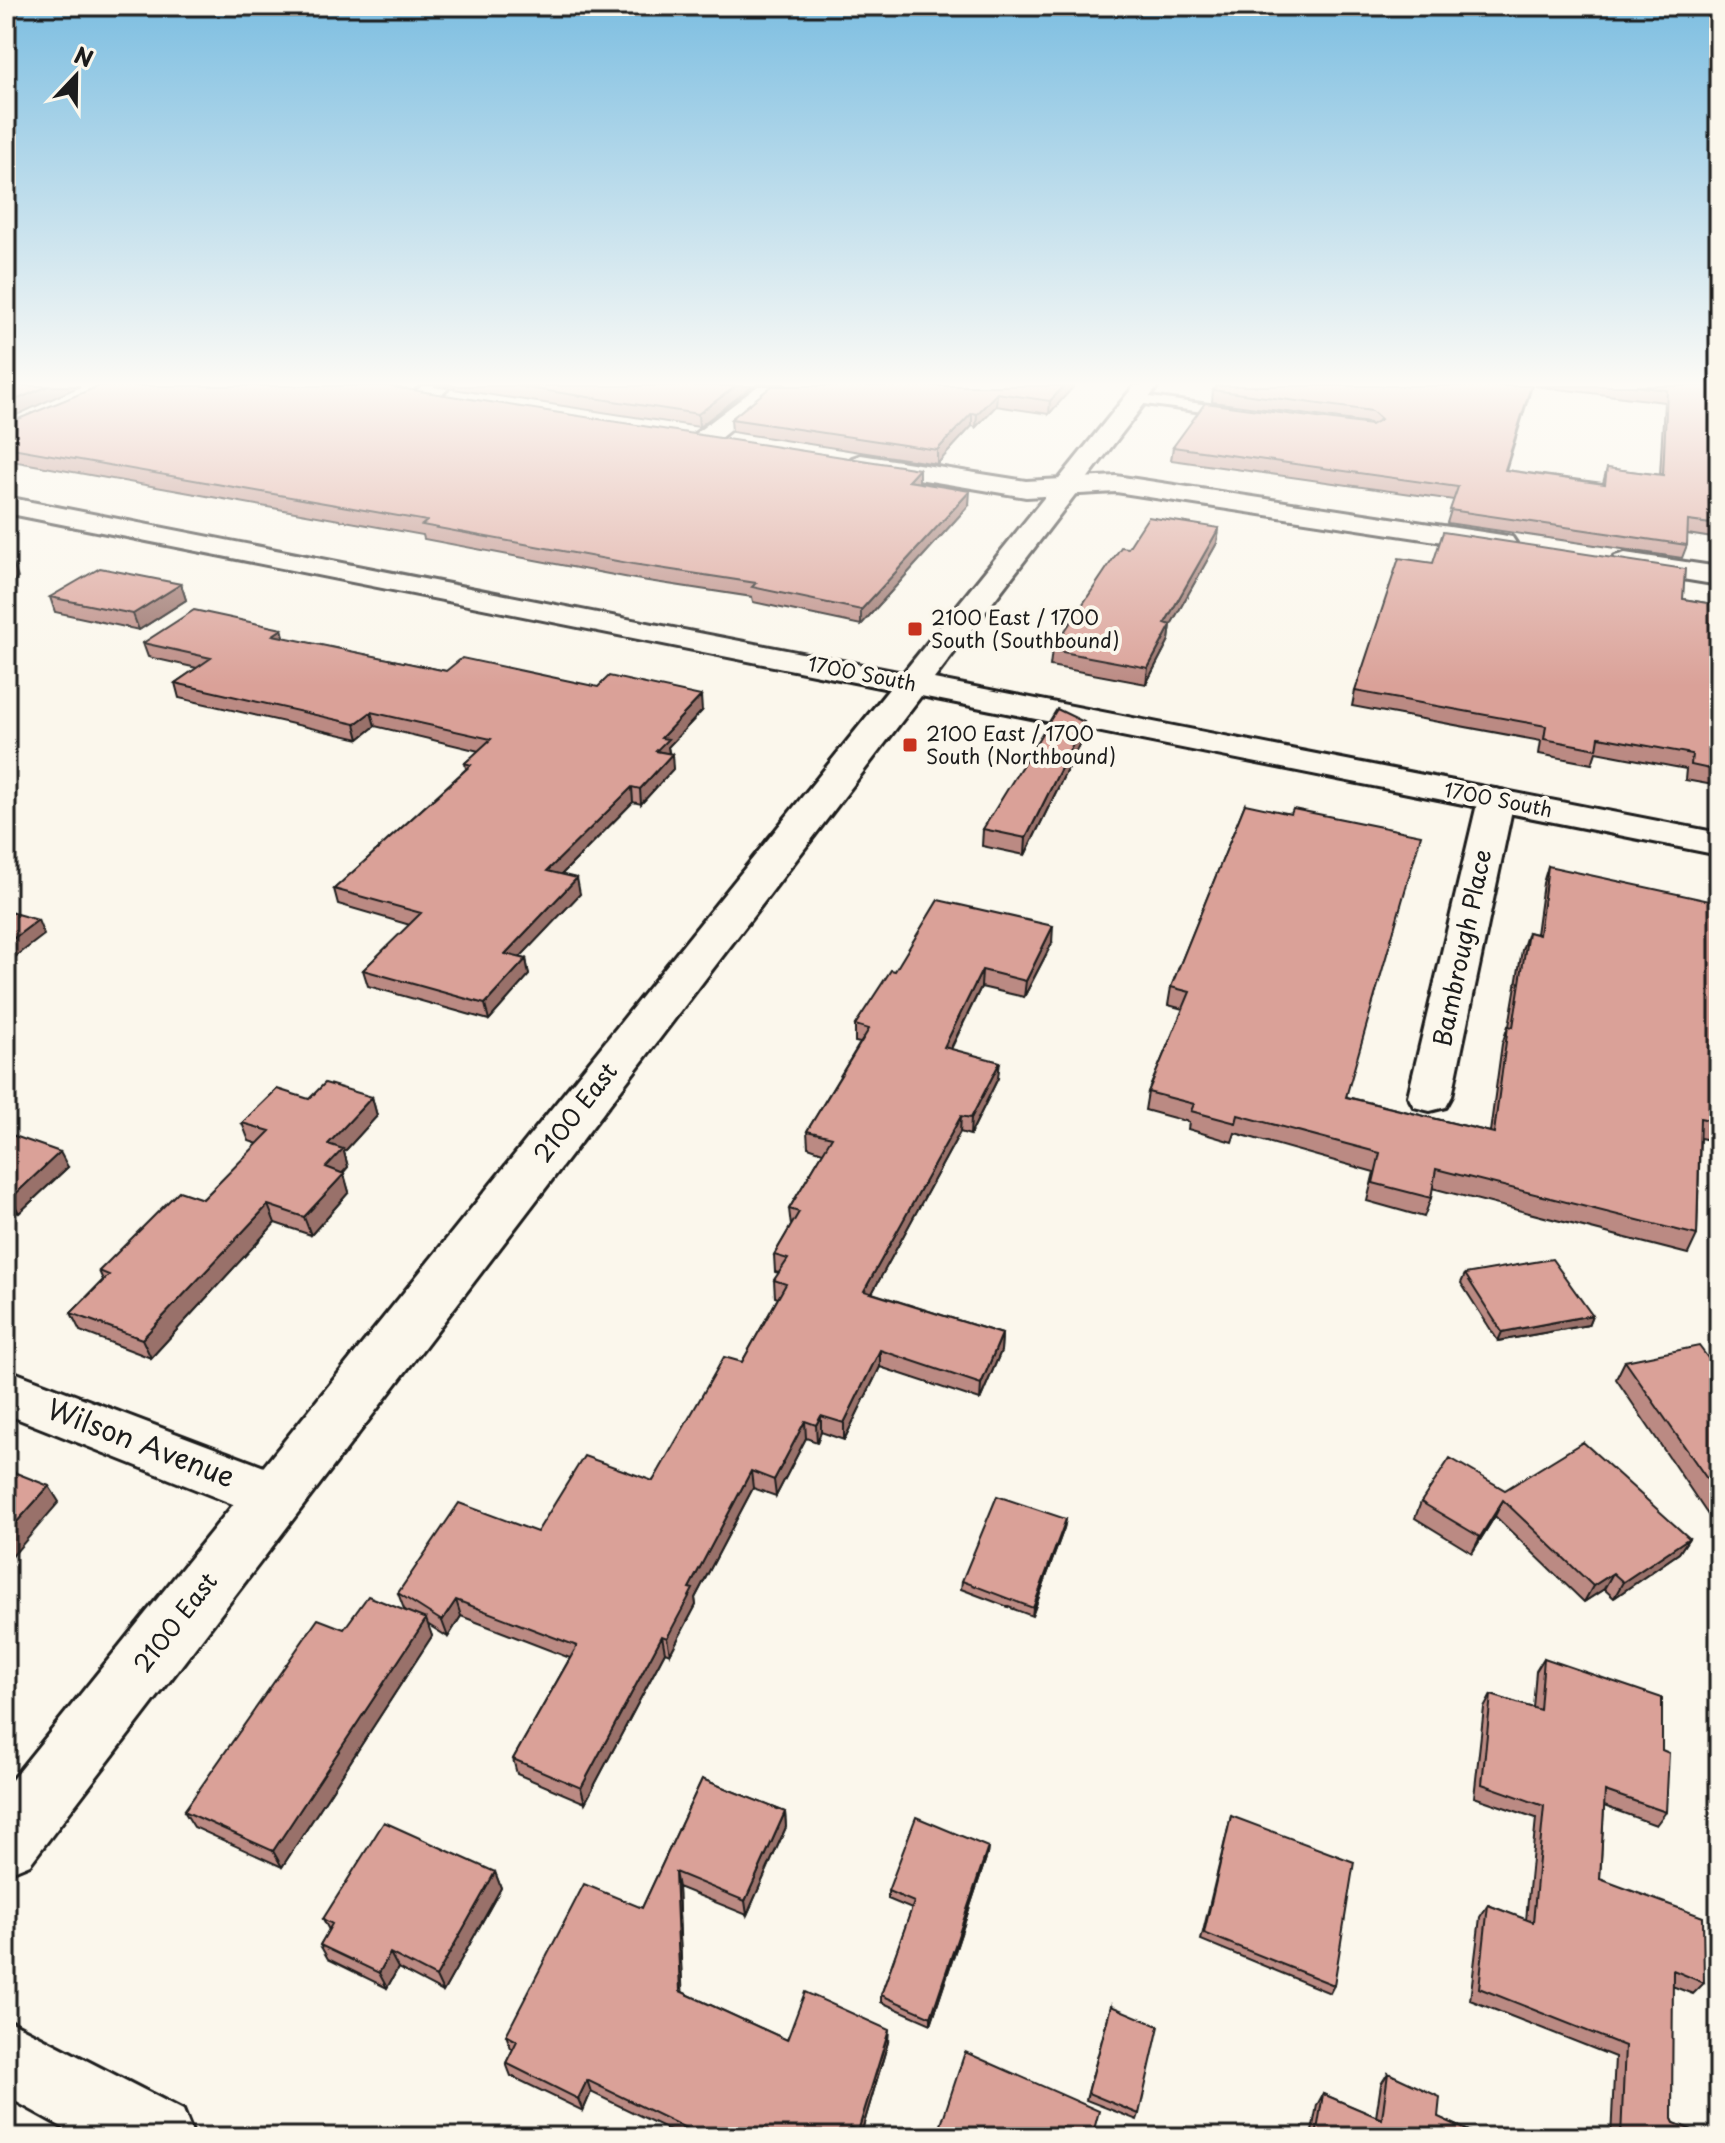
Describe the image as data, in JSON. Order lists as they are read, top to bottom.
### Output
{
  "streets": {
    "street": [
      "1700 South",
      "Bambrough Place",
      "2100 East",
      "Wilson Avenue"
    ]
  },
  "crossings": [
    ["1700 South", "Bambrough Place"],
    ["1700 South", "2100 East"],
    ["2100 East", "Wilson Avenue"]
  ],
  "places": {
    "transit": ["2100 East / 1700 South (Southbound)", "2100 East / 1700 South (Northbound)"]
  },
  "north": "top"
}
